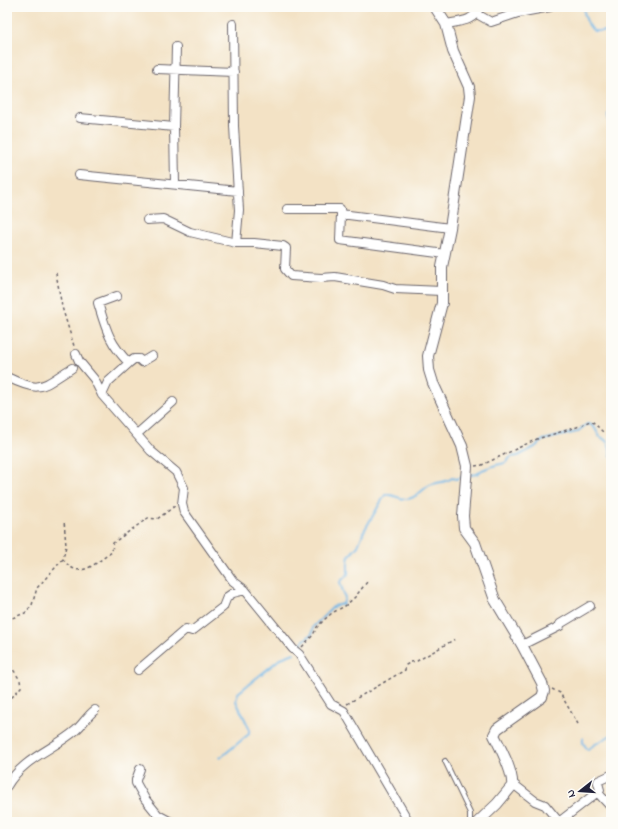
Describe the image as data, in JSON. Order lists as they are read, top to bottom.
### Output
{
  "north": "left"
}
